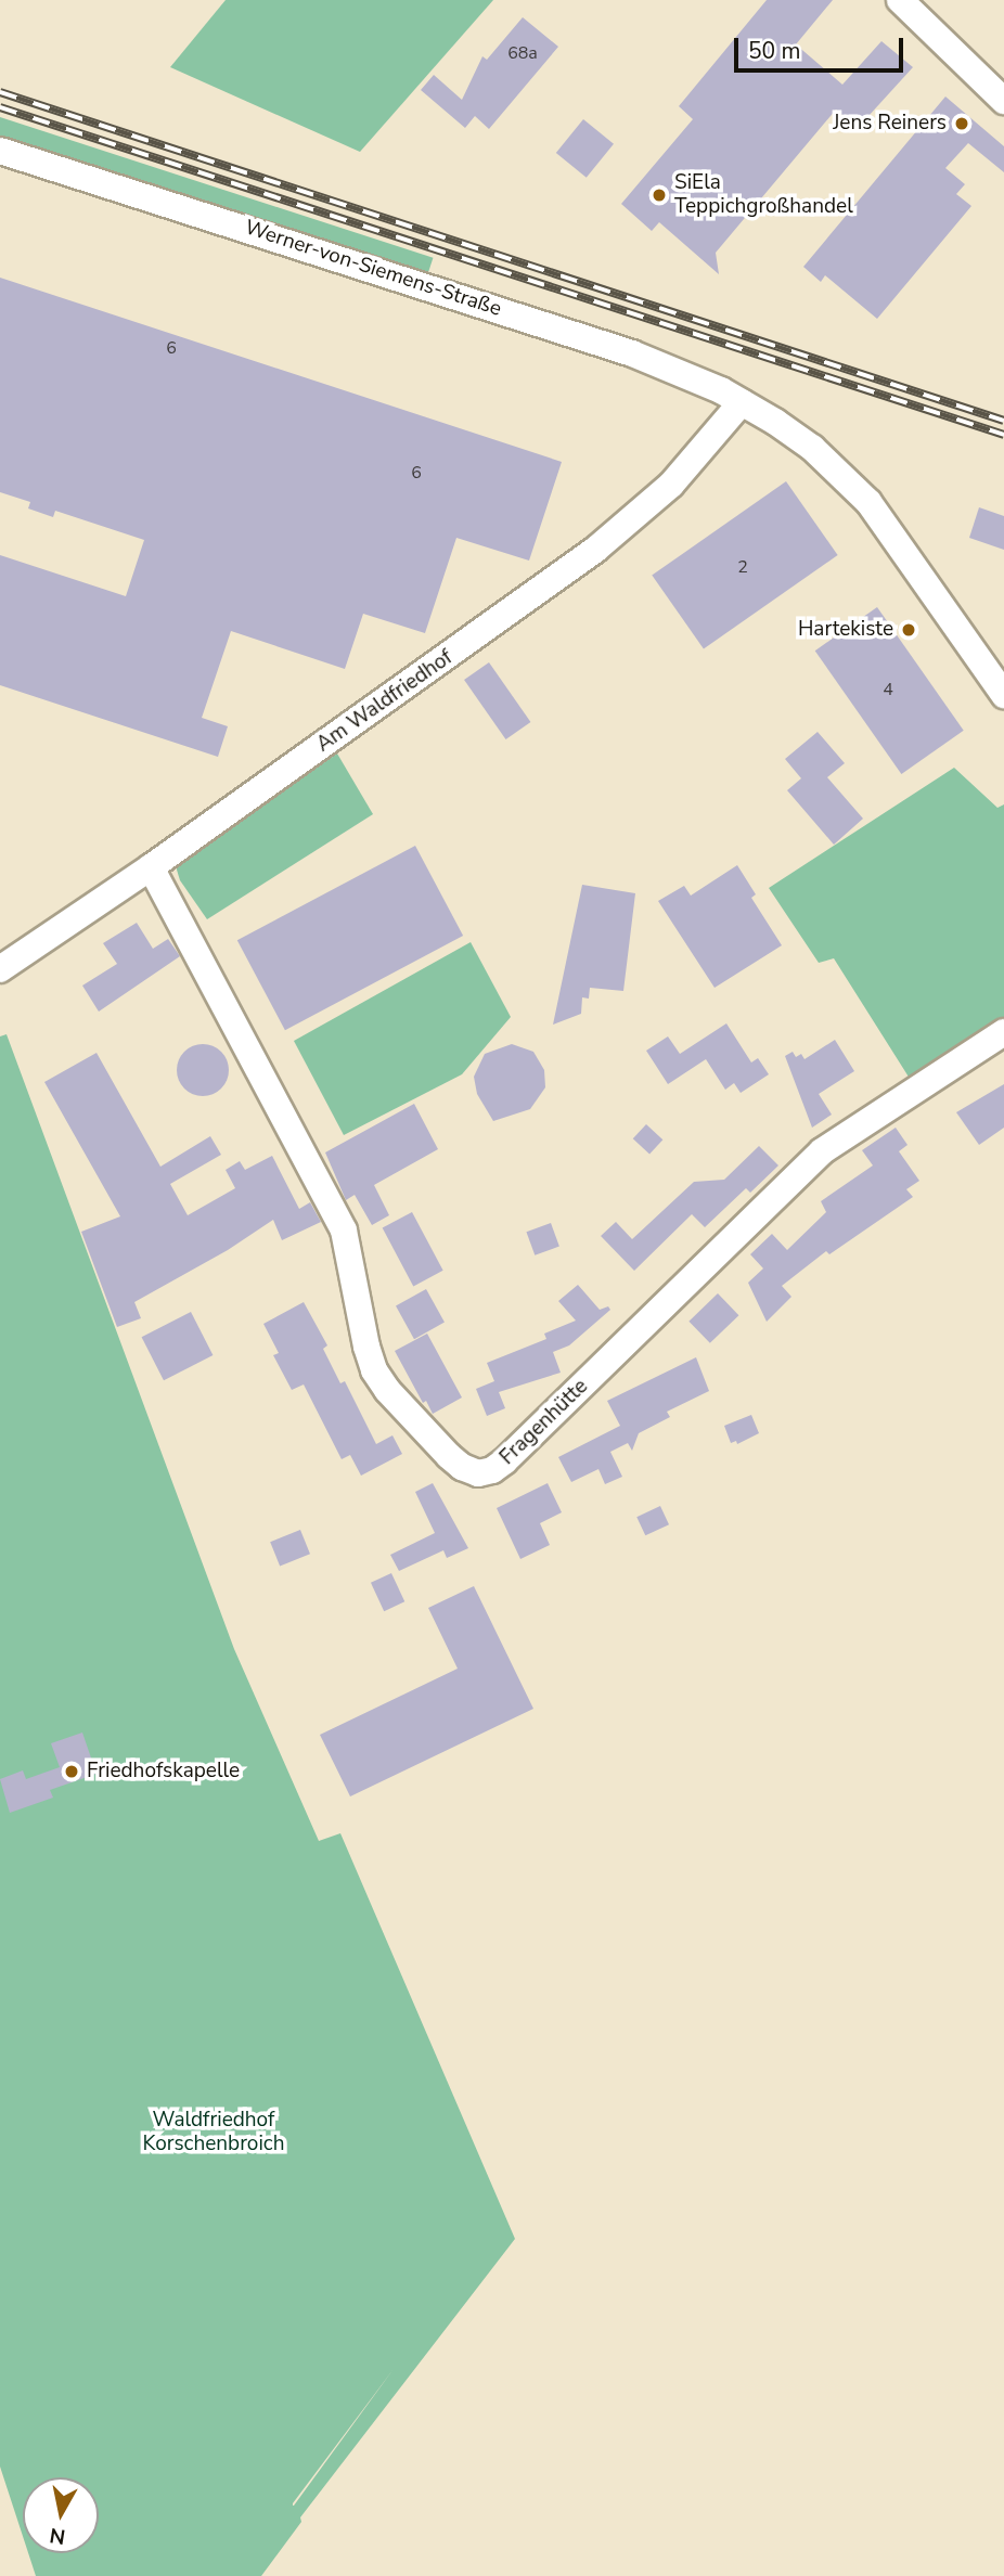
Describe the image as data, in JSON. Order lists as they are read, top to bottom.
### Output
{
  "streets": {
    "street": ["Werner-von-Siemens-Straße", "Am Waldfriedhof", "Fragenhütte"]
  },
  "crossings": [
    ["Werner-von-Siemens-Straße", "Am Waldfriedhof"],
    ["Am Waldfriedhof", "Fragenhütte"]
  ],
  "parks": ["Waldfriedhof Korschenbroich"],
  "places": [
    "Jens Reiners",
    "SiEla Teppichgroßhandel",
    "Hartekiste",
    "Friedhofskapelle"
  ],
  "house_numbers": [
    "68a",
    "6",
    "6",
    "2",
    "4"
  ],
  "scale_bar": "50 m",
  "north": "bottom"
}
